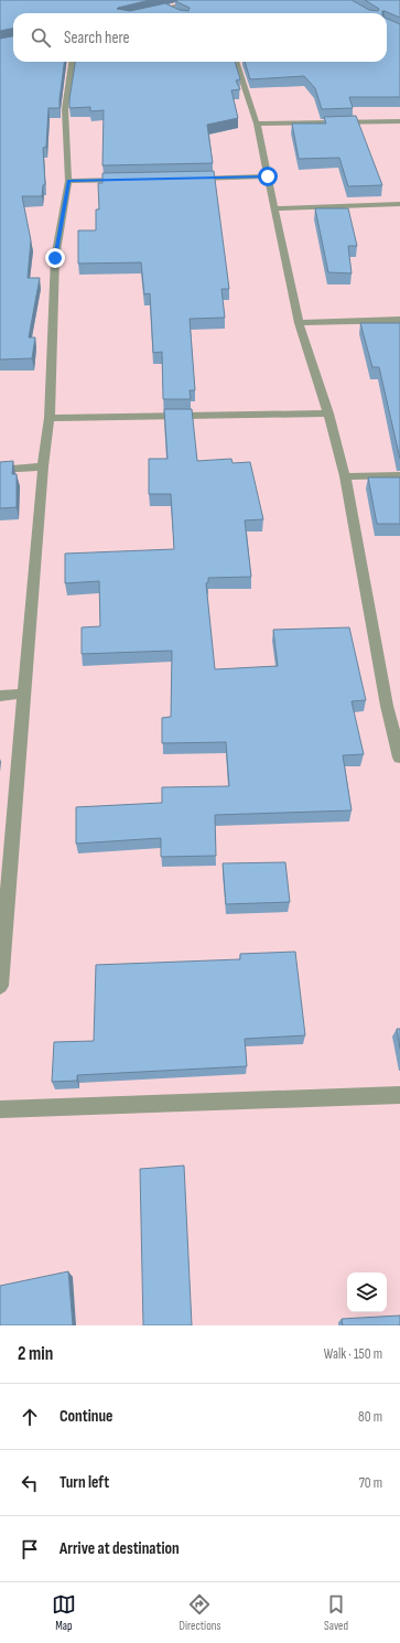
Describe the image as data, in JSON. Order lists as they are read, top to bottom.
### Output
{
  "page": {
    "search": "Search here",
    "heading": ["2 min", "Walk · 150 m"],
    "list": [
      ["Continue", "80 m"],
      ["Turn left", "70 m"],
      "Arrive at destination"
    ],
    "nav": ["Map", "Directions", "Saved"]
  }
}
